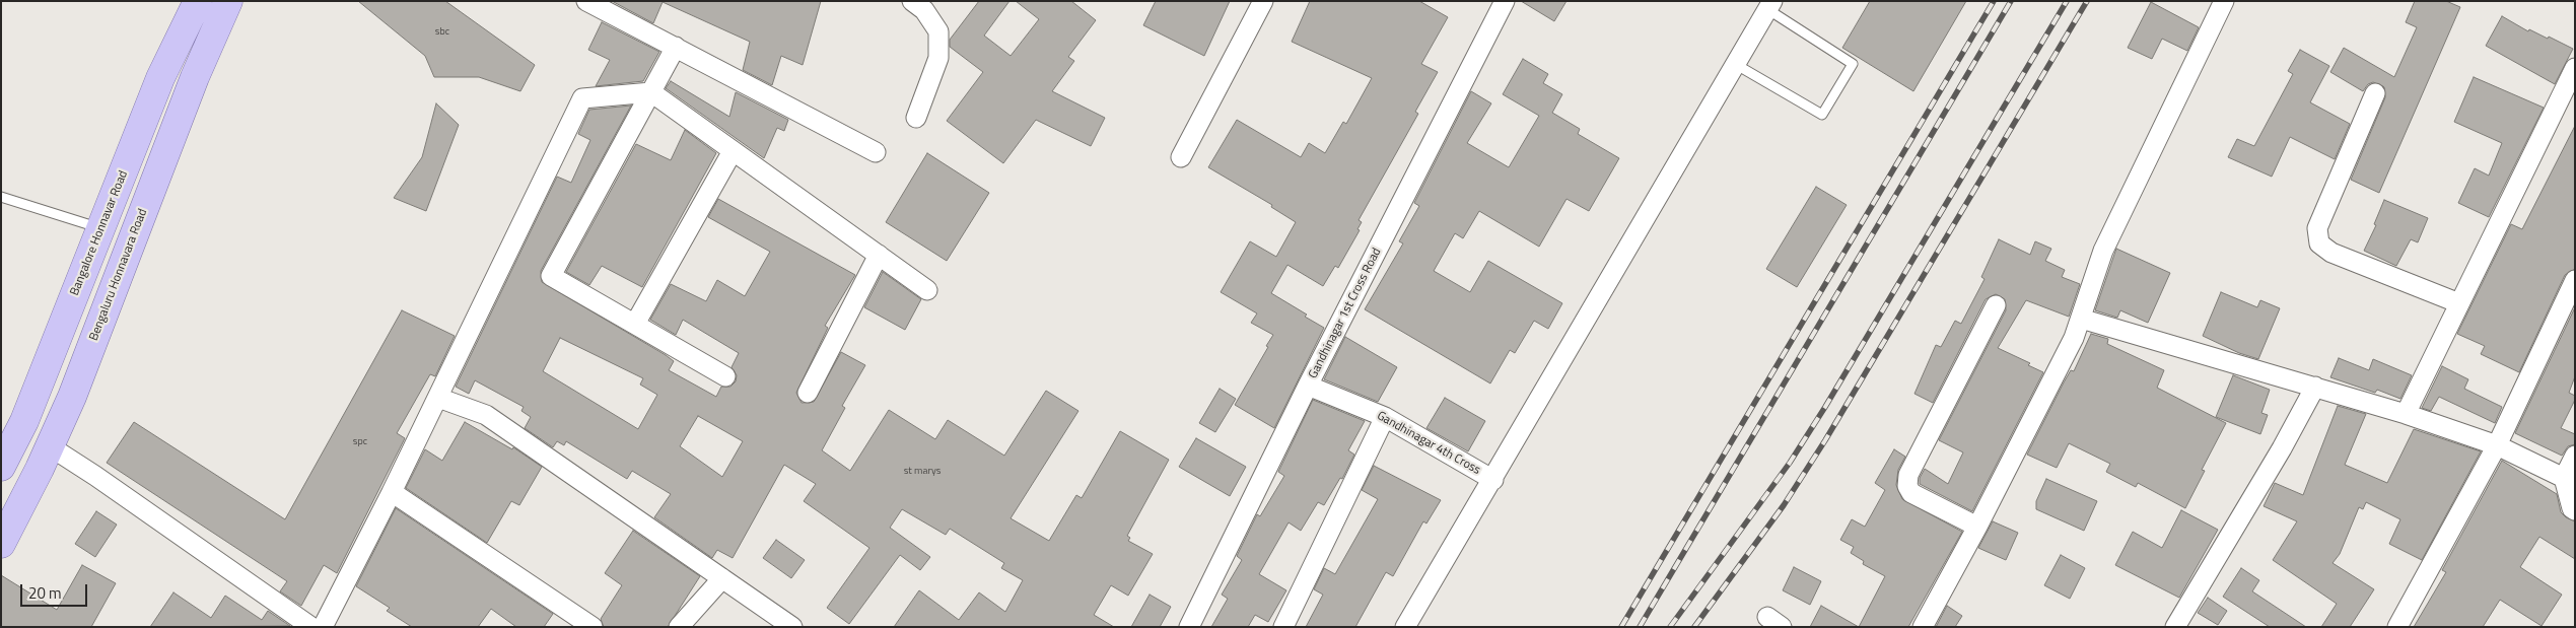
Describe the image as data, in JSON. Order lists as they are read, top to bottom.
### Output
{
  "streets": {
    "main road": ["Bangalore Honnavar Road", "Bengaluru Honnavara Road"],
    "street": ["Gandhinagar 1st Cross Road", "Gandhinagar 4th Cross"]
  },
  "crossings": [
    ["Gandhinagar 1st Cross Road", "Gandhinagar 4th Cross"]
  ],
  "house_numbers": ["sbc", "spc", "st marys"],
  "scale_bar": "20 m"
}
